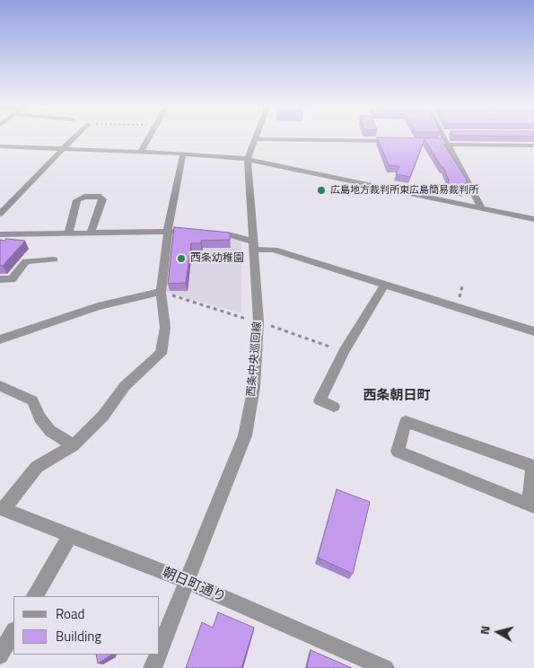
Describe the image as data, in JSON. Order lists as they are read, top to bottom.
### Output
{
  "streets": {
    "street": ["西条中央巡回線", "朝日町通り"]
  },
  "crossings": [
    ["西条中央巡回線", "朝日町通り"]
  ],
  "districts": ["西条朝日町"],
  "places": ["広島地方裁判所東広島簡易裁判所", "西条幼稚園"],
  "legend": ["Road", "Building"],
  "north": "left"
}
